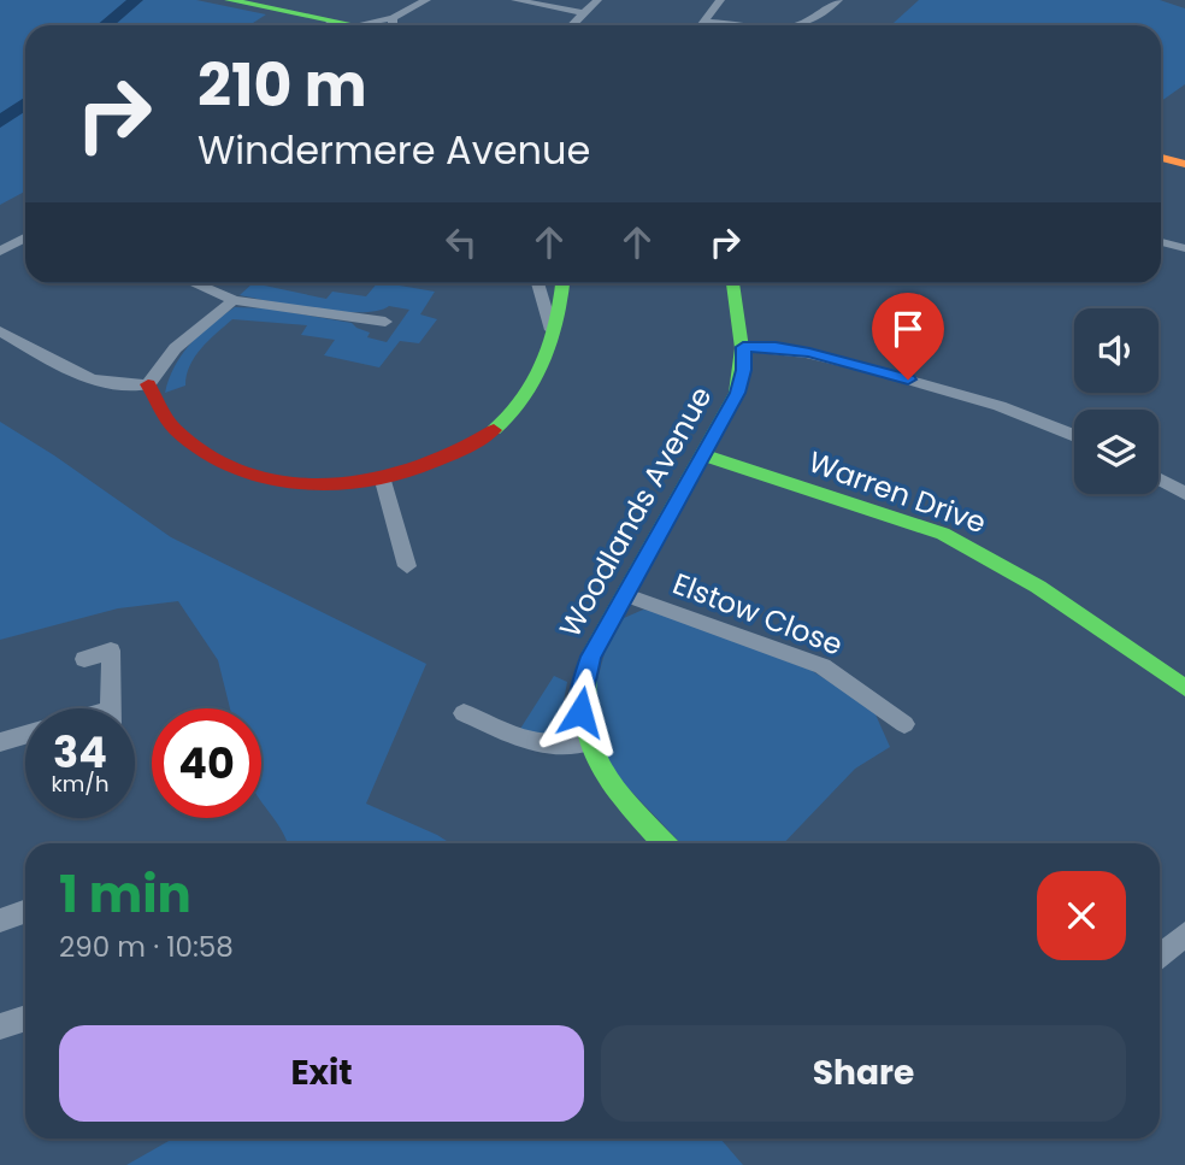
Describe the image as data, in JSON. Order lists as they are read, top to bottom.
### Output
{
  "streets": {
    "street": ["Warren Drive", "Woodlands Avenue", "Elstow Close"]
  },
  "crossings": [
    ["Warren Drive", "Woodlands Avenue"],
    ["Woodlands Avenue", "Elstow Close"]
  ],
  "page": {
    "turn": ["210 m", "Windermere Avenue"],
    "speed": "34 km/h",
    "limit": "40",
    "heading": ["1 min", "290 m · 10:58"],
    "buttons": ["Exit", "Share"]
  }
}
